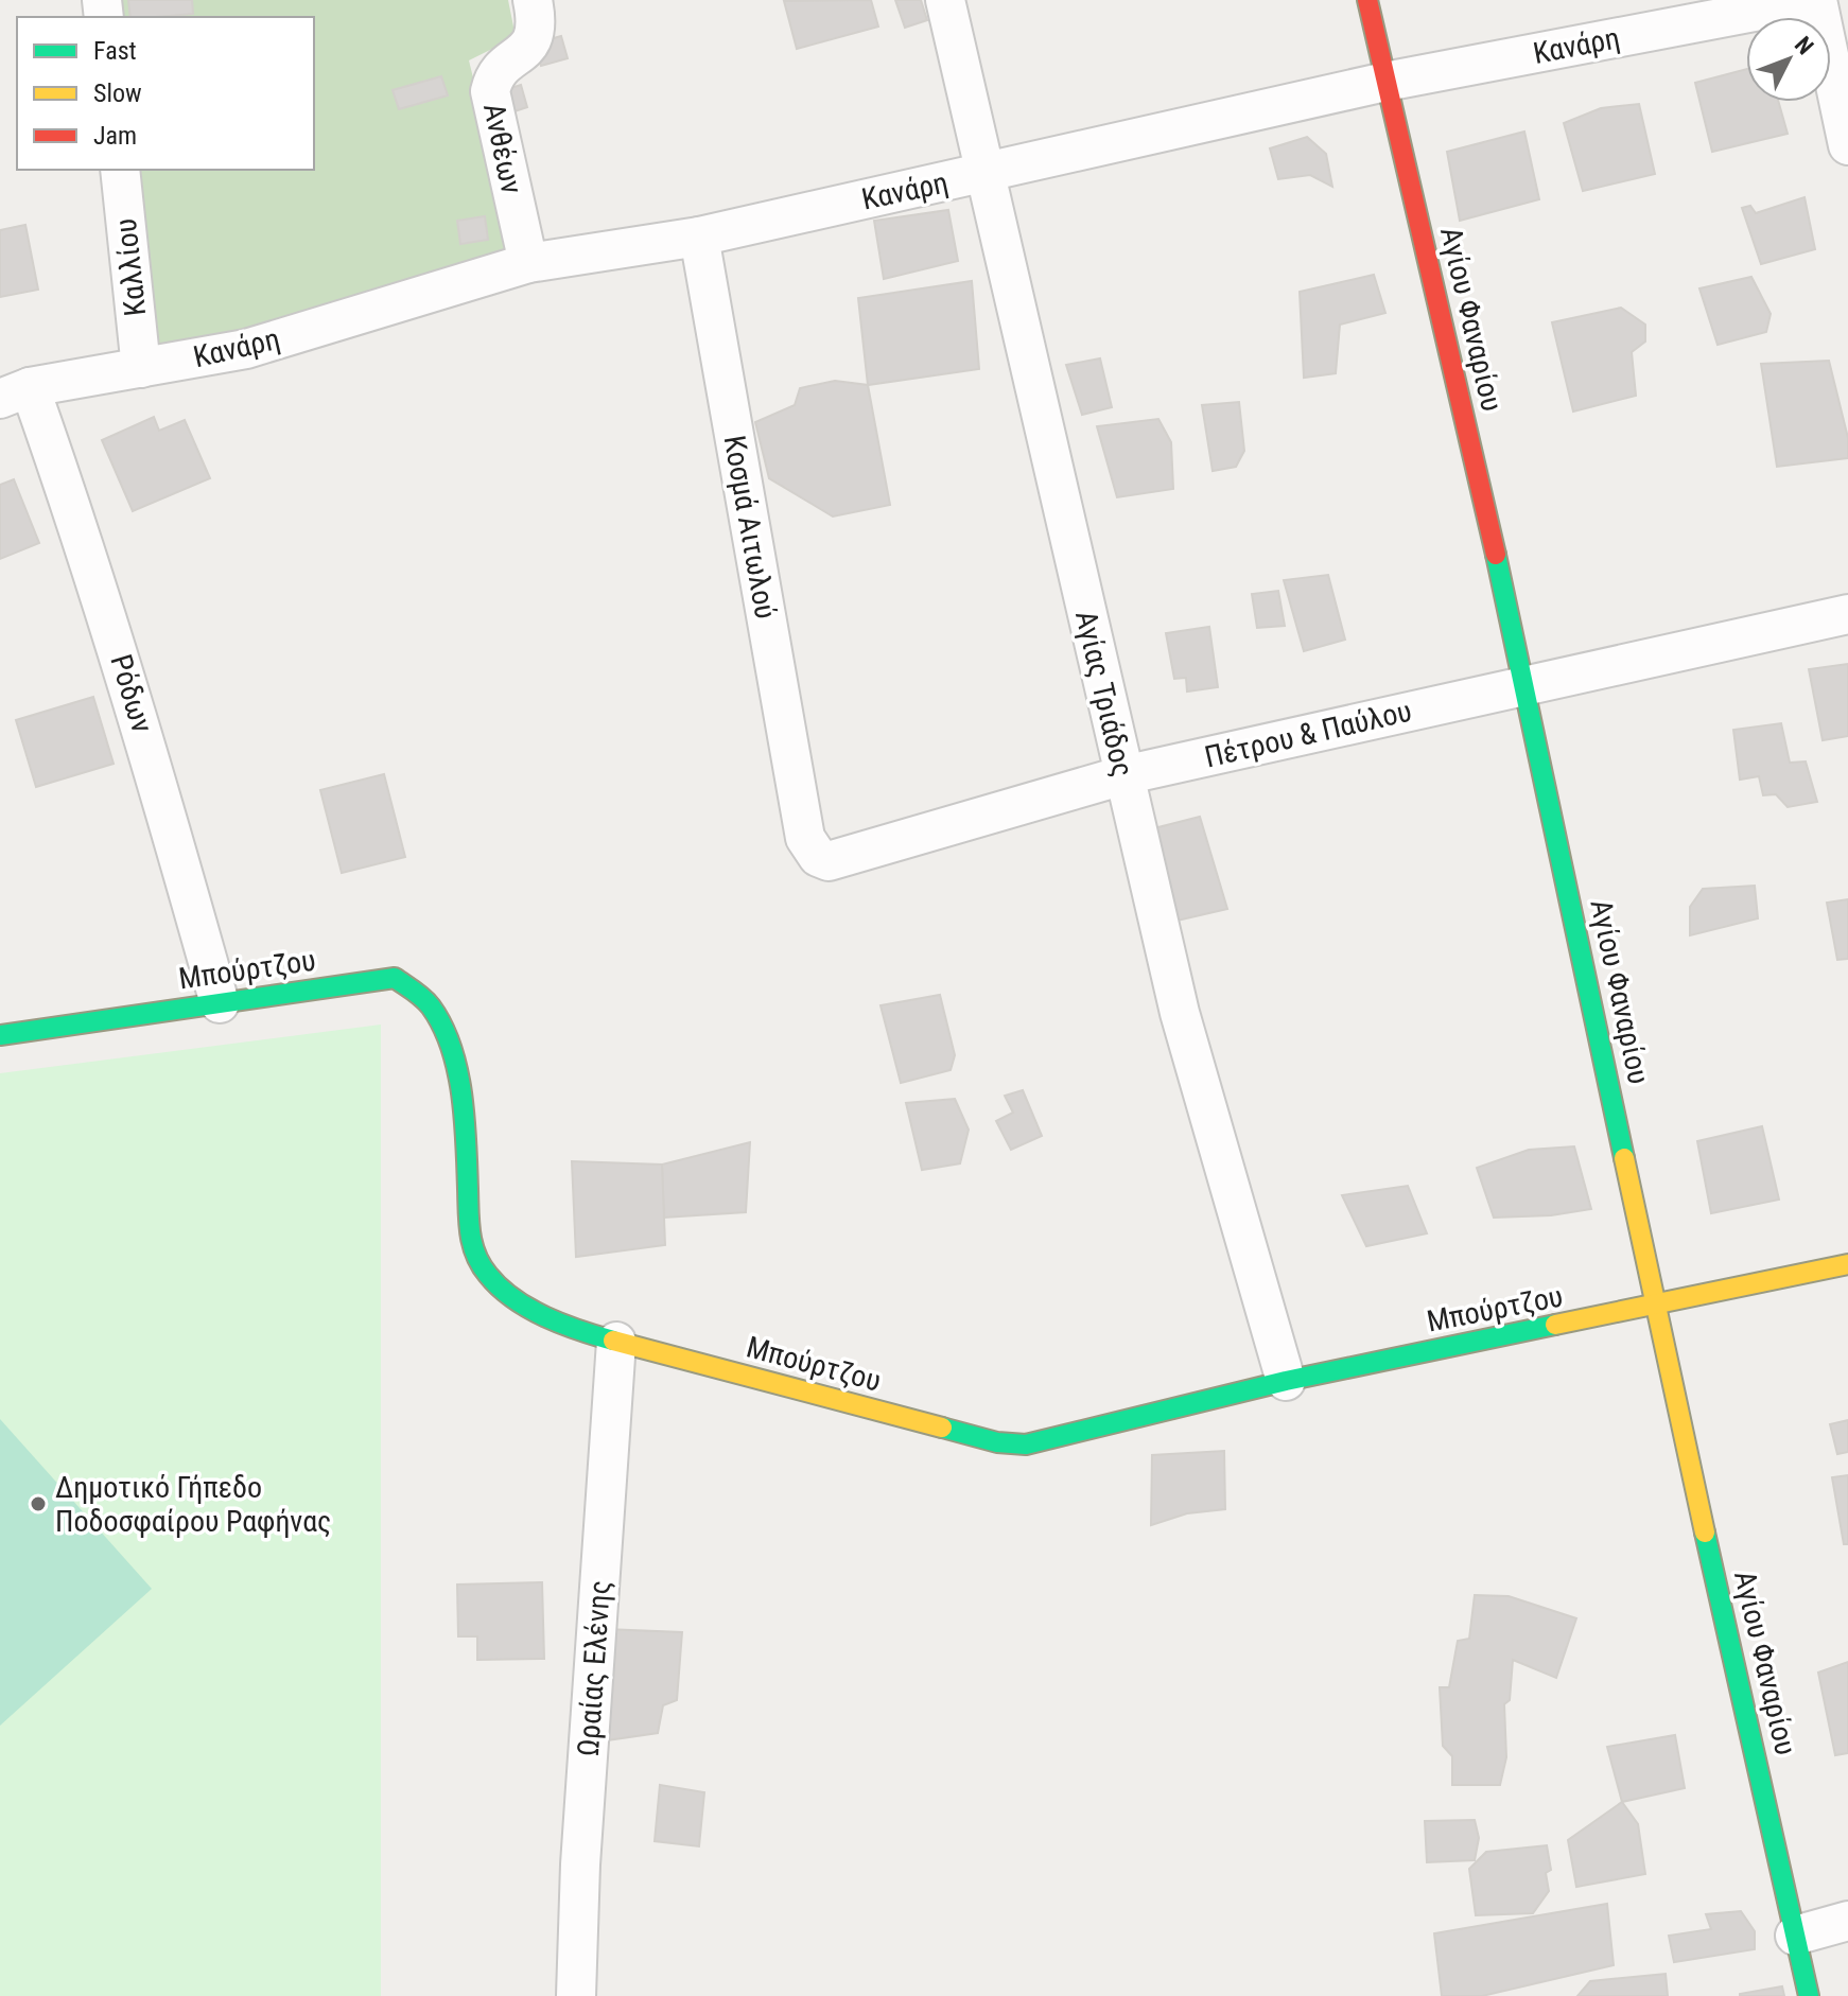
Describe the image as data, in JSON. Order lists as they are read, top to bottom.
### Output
{
  "streets": {
    "street": [
      "Κανάρη",
      "Ανθέων",
      "Καλλίου",
      "Αγίου Φαναρίου",
      "Κοσμά Αιτωλού",
      "Ρόδων",
      "Αγίας Τριάδος",
      "Πέτρου & Παύλου",
      "Μπούρτζου",
      "Ωραίας Ελένης"
    ]
  },
  "crossings": [
    ["Κανάρη", "Ανθέων"],
    ["Κανάρη", "Καλλίου"],
    ["Κανάρη", "Αγίου Φαναρίου"],
    ["Κανάρη", "Κοσμά Αιτωλού"],
    ["Κανάρη", "Ρόδων"],
    ["Κανάρη", "Αγίας Τριάδος"],
    ["Αγίου Φαναρίου", "Πέτρου & Παύλου"],
    ["Αγίου Φαναρίου", "Μπούρτζου"],
    ["Κοσμά Αιτωλού", "Πέτρου & Παύλου"],
    ["Ρόδων", "Μπούρτζου"],
    ["Αγίας Τριάδος", "Πέτρου & Παύλου"],
    ["Αγίας Τριάδος", "Μπούρτζου"],
    ["Μπούρτζου", "Ωραίας Ελένης"]
  ],
  "places": ["Δημοτικό Γήπεδο Ποδοσφαίρου Ραφήνας"],
  "legend": ["Fast", "Slow", "Jam"],
  "north": "top right"
}
